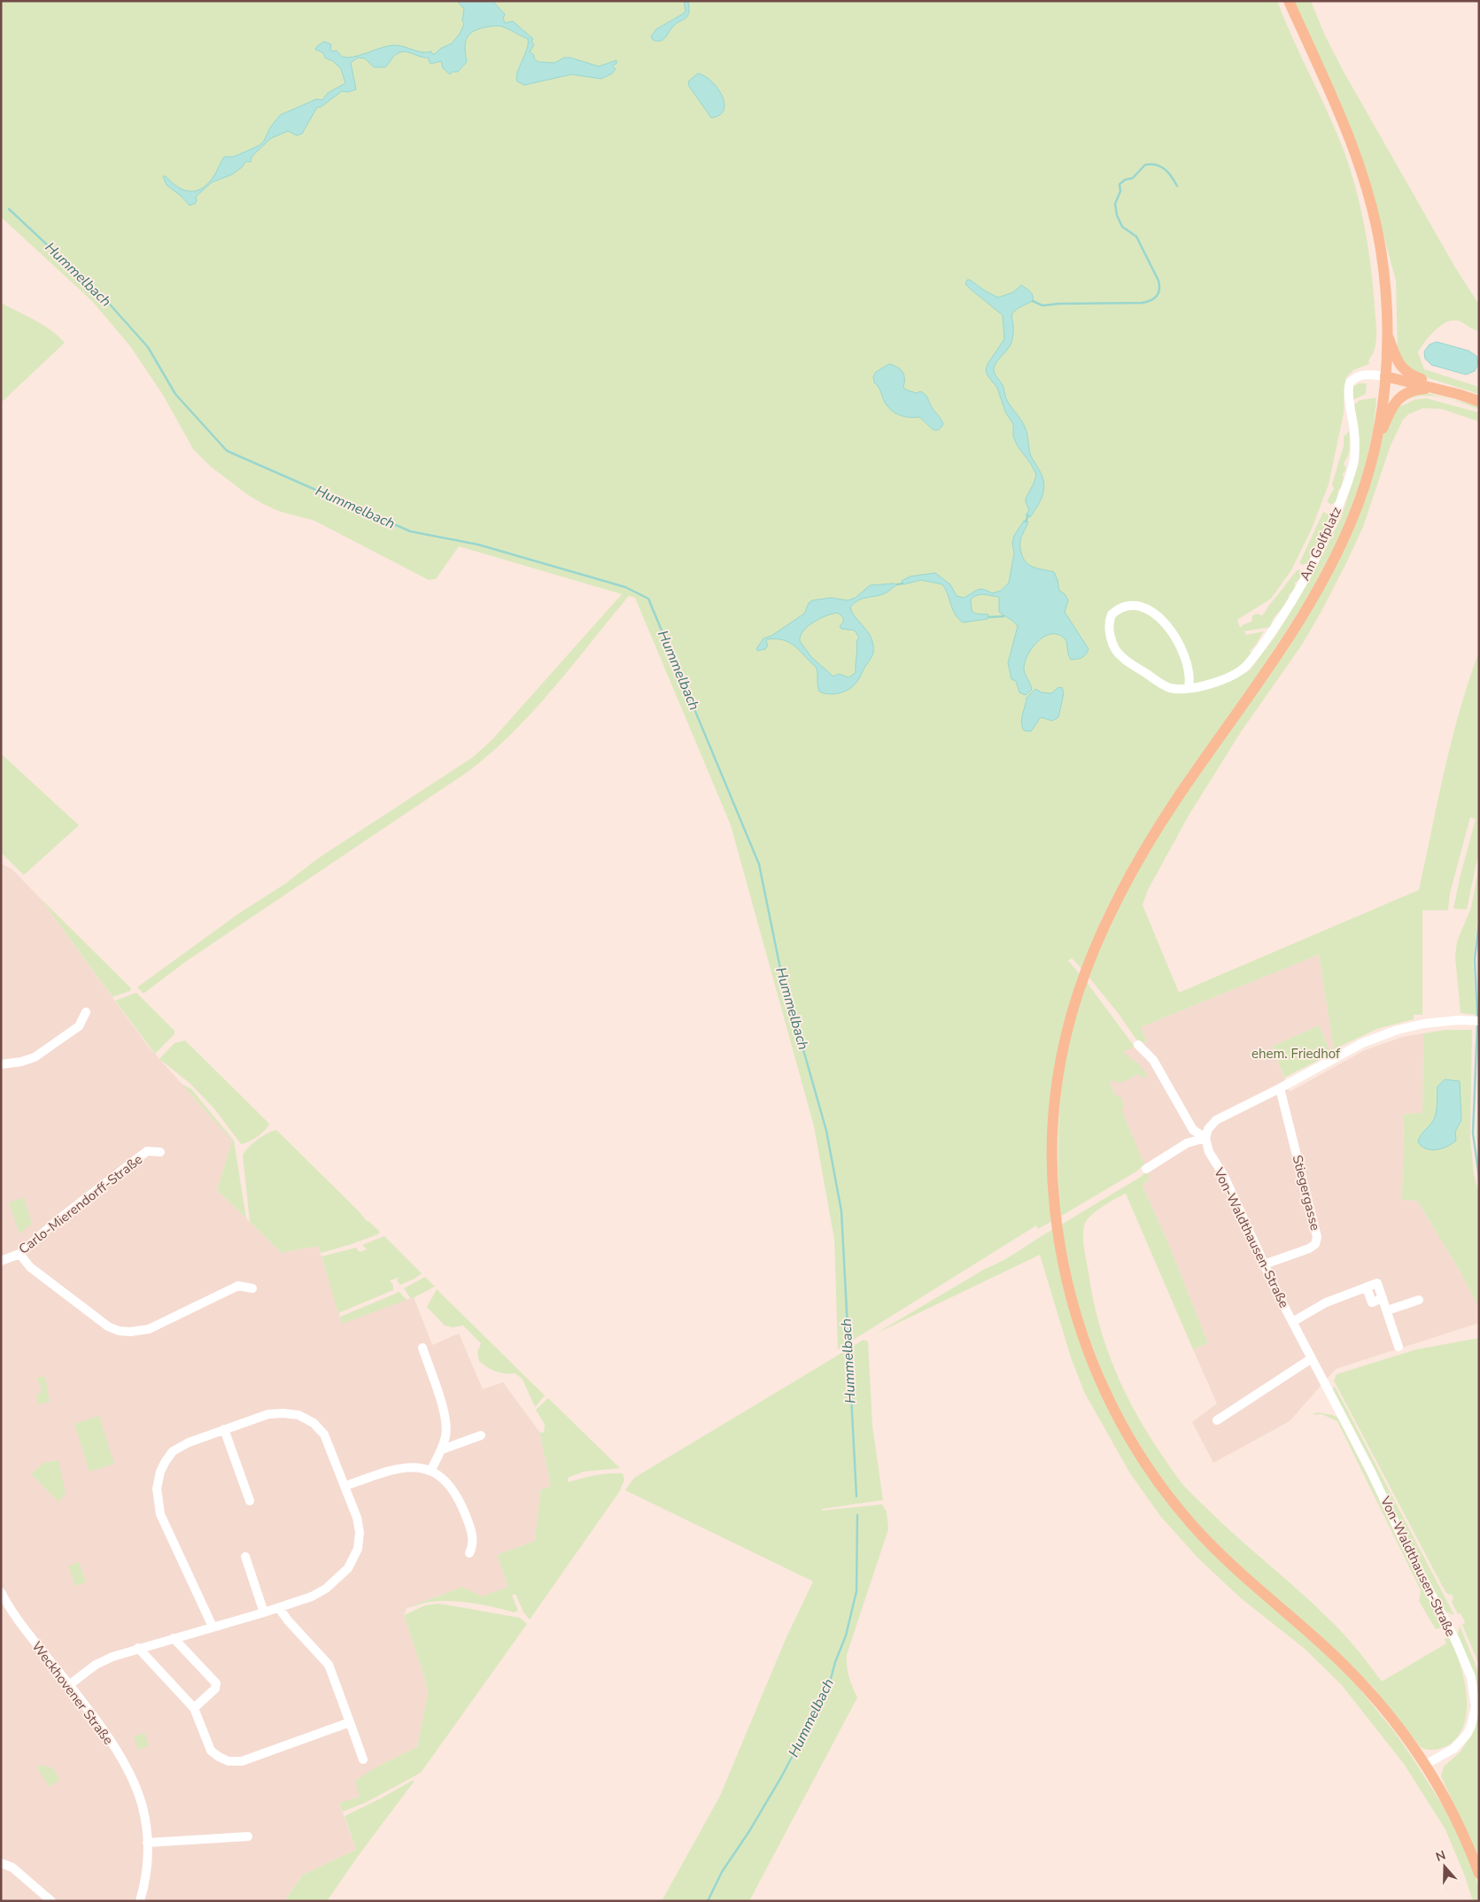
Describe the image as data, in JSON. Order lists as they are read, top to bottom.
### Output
{
  "streets": {
    "street": [
      "Am Golfplatz",
      "Stiegergasse",
      "Carlo-Mierendorff-Straße",
      "Von-Waldthausen-Straße",
      "Weckhovener Straße"
    ]
  },
  "crossings": [
    ["Stiegergasse", "Von-Waldthausen-Straße"]
  ],
  "water": ["Hummelbach"],
  "parks": ["ehem. Friedhof"],
  "north": "top"
}
